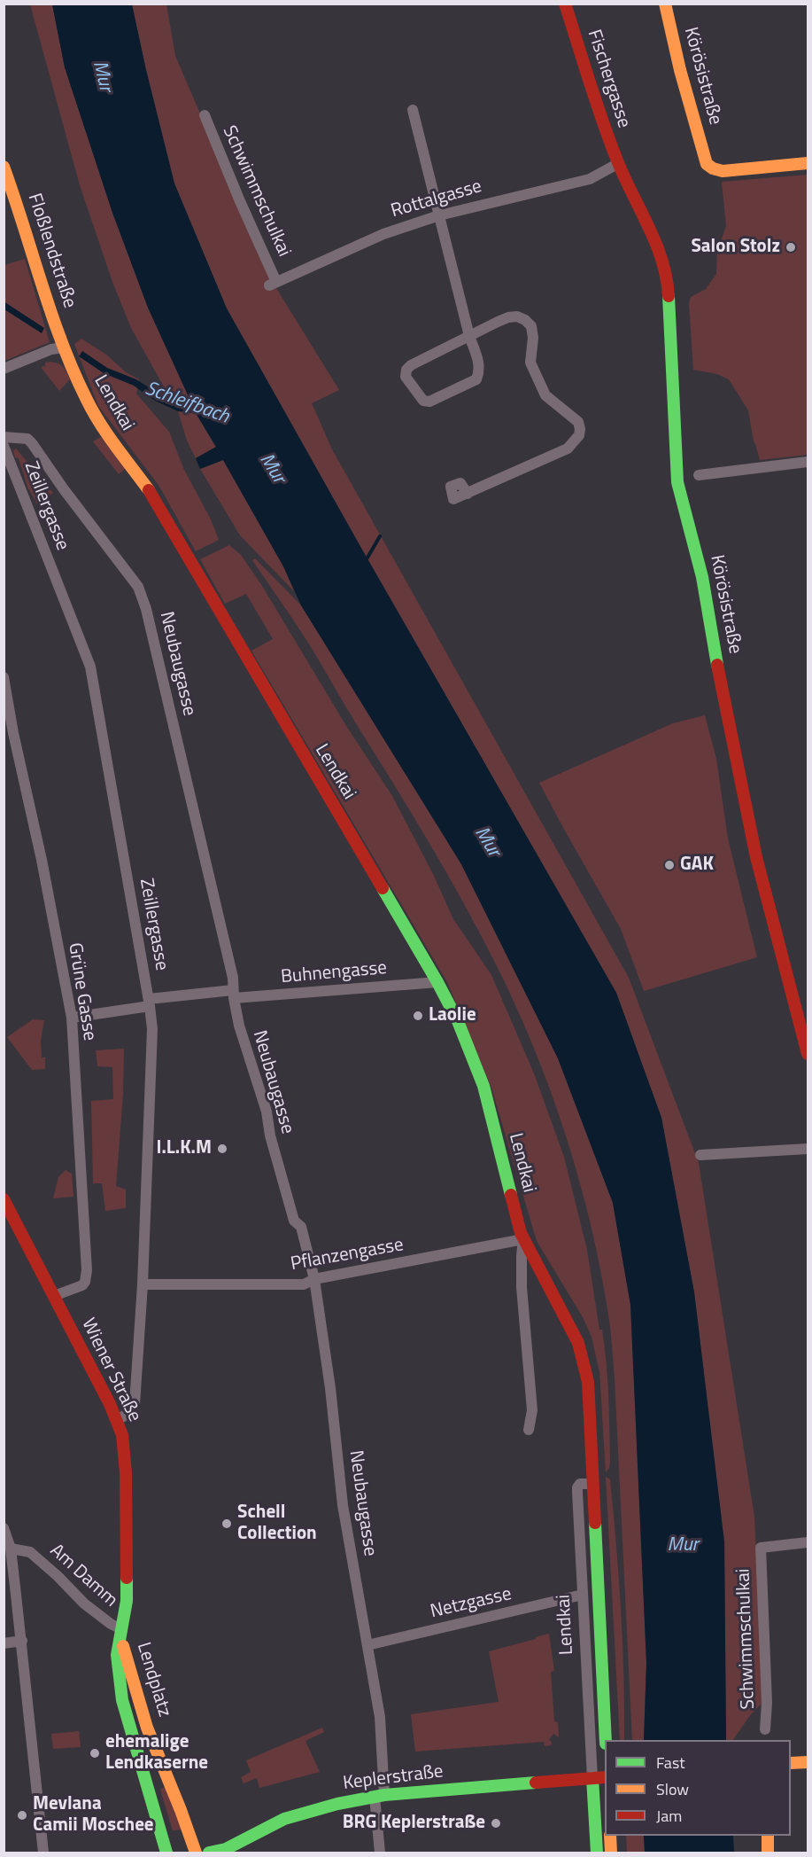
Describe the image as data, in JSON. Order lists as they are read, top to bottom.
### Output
{
  "streets": {
    "main road": [
      "Körösistraße",
      "Fischergasse",
      "Floßlendstraße",
      "Lendkai",
      "Wiener Straße",
      "Lendplatz",
      "Keplerstraße"
    ],
    "street": [
      "Schwimmschulkai",
      "Rottalgasse",
      "Zeillergasse",
      "Neubaugasse",
      "Buhnengasse",
      "Grüne Gasse",
      "Pflanzengasse",
      "Am Damm",
      "Netzgasse"
    ]
  },
  "crossings": [
    ["Körösistraße", "Fischergasse"],
    ["Körösistraße", "Rottalgasse"],
    ["Fischergasse", "Rottalgasse"],
    ["Schwimmschulkai", "Rottalgasse"],
    ["Floßlendstraße", "Lendkai"],
    ["Lendkai", "Buhnengasse"],
    ["Lendkai", "Pflanzengasse"],
    ["Lendkai", "Netzgasse"],
    ["Lendkai", "Keplerstraße"],
    ["Zeillergasse", "Buhnengasse"],
    ["Zeillergasse", "Pflanzengasse"],
    ["Zeillergasse", "Wiener Straße"],
    ["Neubaugasse", "Buhnengasse"],
    ["Neubaugasse", "Pflanzengasse"],
    ["Neubaugasse", "Netzgasse"],
    ["Neubaugasse", "Keplerstraße"],
    ["Buhnengasse", "Grüne Gasse"],
    ["Grüne Gasse", "Wiener Straße"],
    ["Wiener Straße", "Am Damm"],
    ["Wiener Straße", "Lendplatz"],
    ["Am Damm", "Lendplatz"]
  ],
  "water": ["Mur", "Schleifbach"],
  "places": [
    "Salon Stolz",
    "GAK",
    "Laolie",
    "I.L.K.M",
    "Schell Collection",
    "ehemalige Lendkaserne",
    "Mevlana Camii Moschee",
    "BRG Keplerstraße"
  ],
  "legend": ["Fast", "Slow", "Jam"]
}
